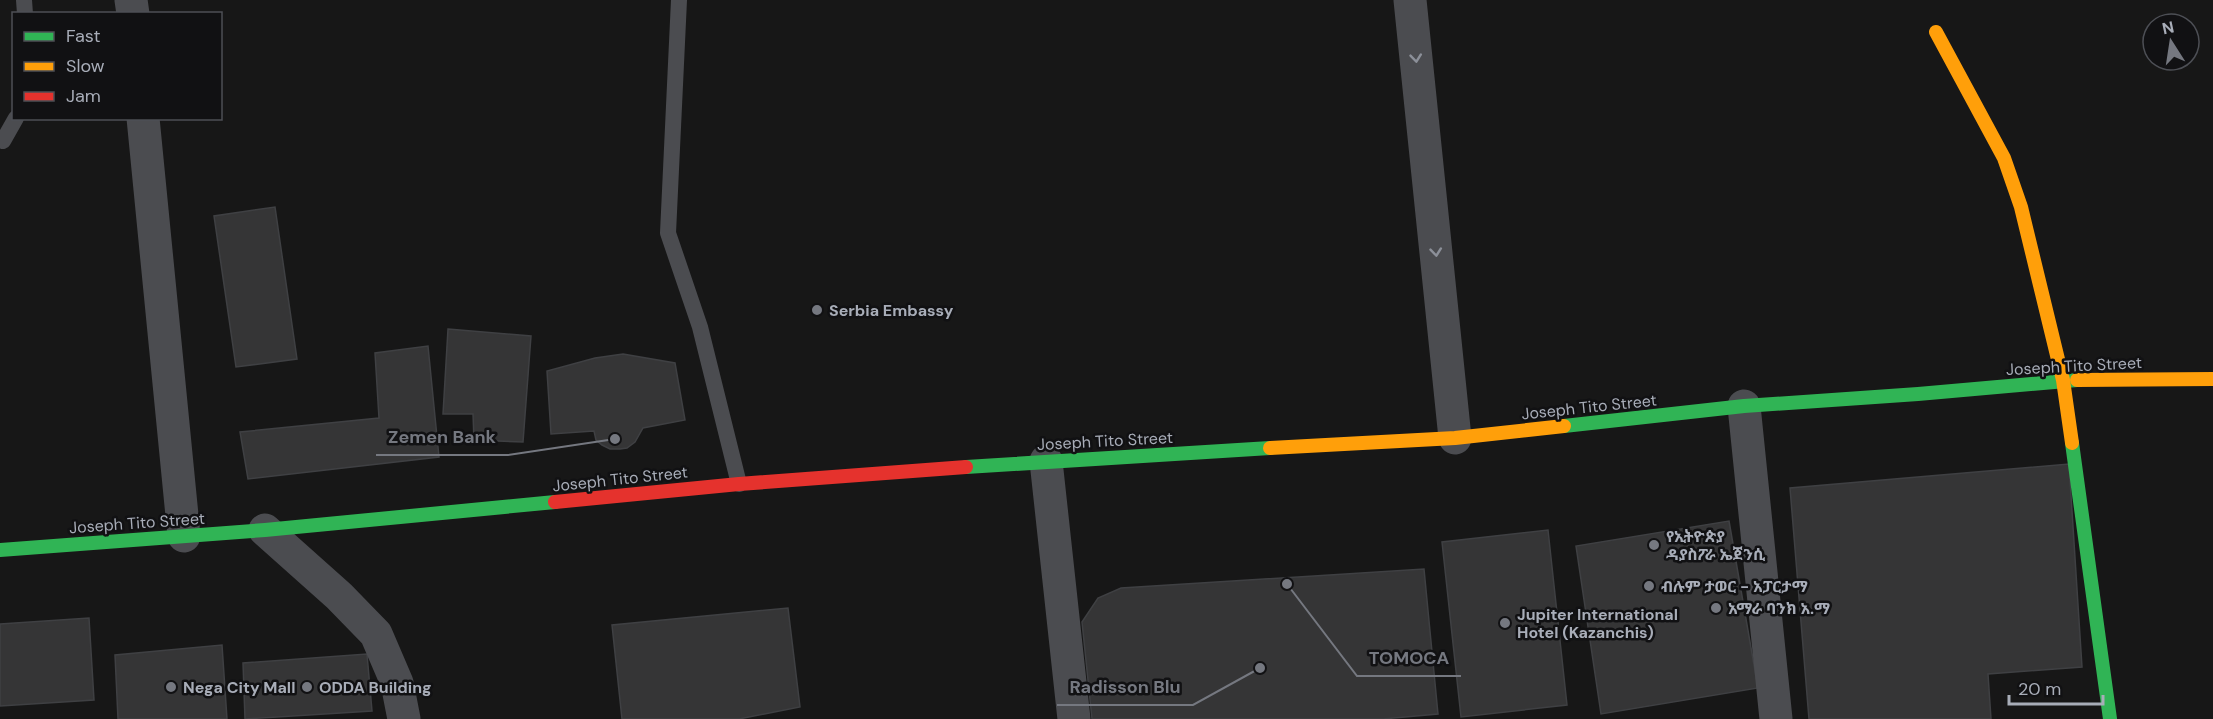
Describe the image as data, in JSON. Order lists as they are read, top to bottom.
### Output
{
  "streets": {
    "main road": ["Joseph Tito Street"]
  },
  "places": [
    "Serbia Embassy",
    "Zemen Bank",
    "የኢትዮጵያ ዳያስፖራ ኤጀንሲ",
    "TOMOCA",
    "ብሉም ታወር - አፓርታማ",
    "አማራ ባንክ አ.ማ",
    "Jupiter International Hotel (Kazanchis)",
    "Radisson Blu",
    "Nega City Mall",
    "ODDA Building"
  ],
  "legend": ["Fast", "Slow", "Jam"],
  "scale_bar": "20 m",
  "north": "top"
}
